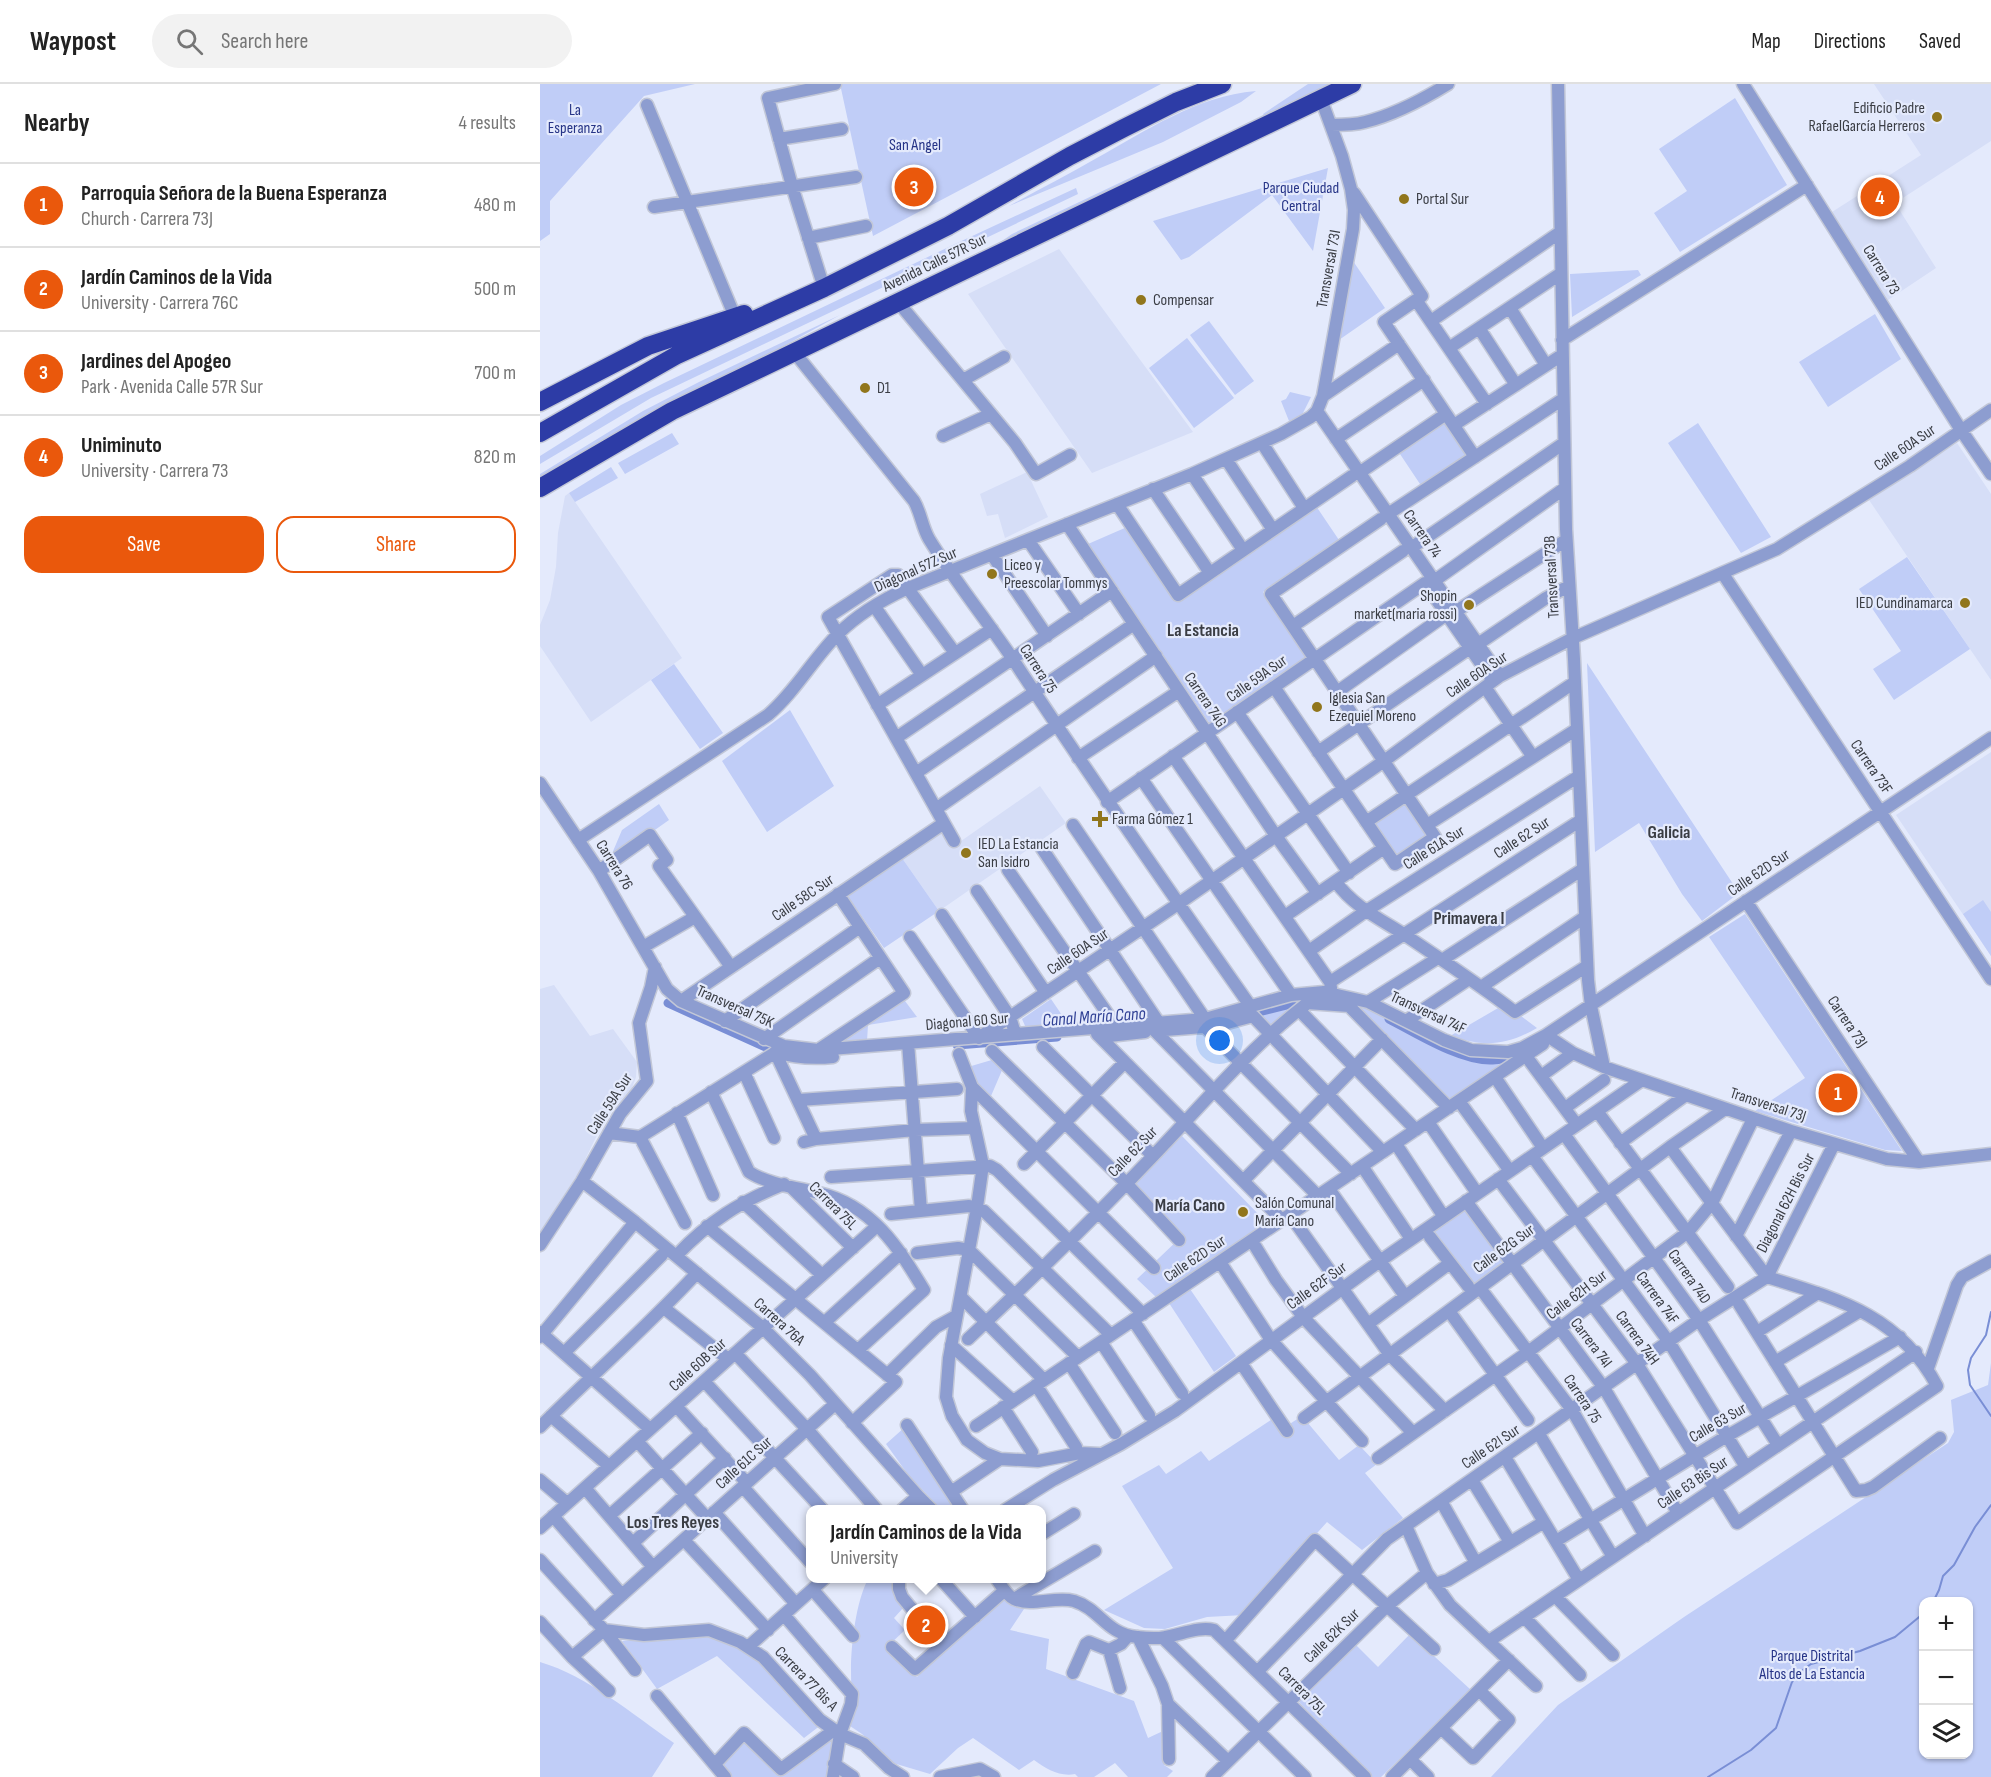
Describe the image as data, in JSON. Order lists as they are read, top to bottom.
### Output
{
  "streets": {
    "highway": ["Avenida Calle 57R Sur"],
    "street": [
      "Transversal 73I",
      "Carrera 73",
      "Calle 60A Sur",
      "Carrera 74",
      "Diagonal 57Z Sur",
      "Transversal 73B",
      "Carrera 75",
      "Calle 59A Sur",
      "Carrera 74G",
      "Carrera 73F",
      "Calle 62 Sur",
      "Calle 61A Sur",
      "Carrera 76",
      "Calle 62D Sur",
      "Calle 58C Sur",
      "Transversal 75K",
      "Transversal 74F",
      "Diagonal 60 Sur",
      "Carrera 73J",
      "Transversal 73J",
      "Diagonal 62H Bis Sur",
      "Carrera 75L",
      "Calle 62G Sur",
      "Carrera 74D",
      "Calle 62F Sur",
      "Calle 62H Sur",
      "Carrera 74F",
      "Carrera 76A",
      "Carrera 74H",
      "Carrera 74I",
      "Calle 60B Sur",
      "Calle 63 Sur",
      "Calle 62I Sur",
      "Calle 61C Sur",
      "Calle 63 Bis Sur",
      "Calle 62K Sur",
      "Carrera 77 Bis A"
    ]
  },
  "crossings": [
    ["Avenida Calle 57R Sur", "Transversal 73I"],
    ["Avenida Calle 57R Sur", "Carrera 75"],
    ["Transversal 73I", "Carrera 74"],
    ["Transversal 73I", "Diagonal 57Z Sur"],
    ["Carrera 73", "Calle 60A Sur"],
    ["Calle 60A Sur", "Carrera 74"],
    ["Calle 60A Sur", "Transversal 73B"],
    ["Calle 60A Sur", "Carrera 75"],
    ["Calle 60A Sur", "Carrera 74G"],
    ["Calle 60A Sur", "Carrera 73F"],
    ["Calle 60A Sur", "Diagonal 60 Sur"],
    ["Carrera 74", "Diagonal 57Z Sur"],
    ["Carrera 74", "Calle 59A Sur"],
    ["Diagonal 57Z Sur", "Carrera 75"],
    ["Diagonal 57Z Sur", "Carrera 74G"],
    ["Diagonal 57Z Sur", "Carrera 76"],
    ["Transversal 73B", "Calle 59A Sur"],
    ["Transversal 73B", "Calle 62 Sur"],
    ["Transversal 73B", "Calle 61A Sur"],
    ["Transversal 73B", "Calle 62D Sur"],
    ["Transversal 73B", "Transversal 73J"],
    ["Carrera 75", "Calle 59A Sur"],
    ["Carrera 75", "Calle 62 Sur"],
    ["Carrera 75", "Calle 62D Sur"],
    ["Carrera 75", "Diagonal 60 Sur"],
    ["Carrera 75", "Calle 62G Sur"],
    ["Carrera 75", "Calle 62H Sur"],
    ["Carrera 75", "Calle 63 Sur"],
    ["Carrera 75", "Calle 62I Sur"],
    ["Carrera 75", "Calle 63 Bis Sur"],
    ["Calle 59A Sur", "Carrera 74G"],
    ["Calle 59A Sur", "Carrera 76"],
    ["Calle 59A Sur", "Transversal 75K"],
    ["Calle 59A Sur", "Carrera 76A"],
    ["Carrera 73F", "Calle 62D Sur"],
    ["Calle 62 Sur", "Transversal 74F"],
    ["Calle 62 Sur", "Diagonal 60 Sur"],
    ["Carrera 76", "Transversal 75K"],
    ["Calle 62D Sur", "Transversal 74F"],
    ["Calle 62D Sur", "Carrera 73J"],
    ["Calle 62D Sur", "Transversal 73J"],
    ["Calle 58C Sur", "Transversal 75K"],
    ["Transversal 75K", "Diagonal 60 Sur"],
    ["Transversal 74F", "Diagonal 60 Sur"],
    ["Transversal 74F", "Transversal 73J"],
    ["Carrera 73J", "Transversal 73J"],
    ["Transversal 73J", "Diagonal 62H Bis Sur"],
    ["Transversal 73J", "Calle 62G Sur"],
    ["Transversal 73J", "Calle 62F Sur"],
    ["Transversal 73J", "Calle 62H Sur"],
    ["Diagonal 62H Bis Sur", "Calle 62I Sur"],
    ["Carrera 75L", "Calle 60B Sur"],
    ["Carrera 75L", "Calle 62I Sur"],
    ["Carrera 75L", "Calle 62K Sur"],
    ["Calle 62G Sur", "Carrera 74D"],
    ["Calle 62G Sur", "Carrera 74F"],
    ["Calle 62G Sur", "Carrera 74H"],
    ["Calle 62G Sur", "Carrera 74I"],
    ["Carrera 74D", "Calle 62F Sur"],
    ["Carrera 74D", "Calle 62H Sur"],
    ["Carrera 74D", "Calle 63 Sur"],
    ["Carrera 74D", "Calle 62I Sur"],
    ["Carrera 74D", "Calle 63 Bis Sur"],
    ["Calle 62F Sur", "Carrera 74F"],
    ["Calle 62F Sur", "Carrera 74H"],
    ["Calle 62F Sur", "Carrera 74I"],
    ["Calle 62H Sur", "Carrera 74F"],
    ["Calle 62H Sur", "Carrera 74H"],
    ["Calle 62H Sur", "Carrera 74I"],
    ["Carrera 74F", "Calle 63 Sur"],
    ["Carrera 74F", "Calle 62I Sur"],
    ["Carrera 74F", "Calle 63 Bis Sur"],
    ["Carrera 76A", "Calle 60B Sur"],
    ["Carrera 76A", "Calle 61C Sur"],
    ["Carrera 74H", "Calle 63 Sur"],
    ["Carrera 74H", "Calle 62I Sur"],
    ["Carrera 74H", "Calle 63 Bis Sur"],
    ["Carrera 74I", "Calle 63 Sur"],
    ["Carrera 74I", "Calle 62I Sur"],
    ["Carrera 74I", "Calle 63 Bis Sur"]
  ],
  "districts": [
    "La Estancia",
    "Galicia",
    "Primavera I",
    "María Cano",
    "Los Tres Reyes"
  ],
  "water": ["Canal María Cano"],
  "parks": [
    "La Esperanza",
    "San Angel",
    "Parque Ciudad Central",
    "Parque Distrital Altos de La Estancia"
  ],
  "places": {
    "other": [
      "Edificio Padre RafaelGarcía Herreros",
      "Portal Sur",
      "Compensar",
      "D1",
      "Liceo y Preescolar Tommys",
      "IED Cundinamarca",
      "Shopin market(maria rossi)",
      "Iglesia San Ezequiel Moreno",
      "IED La Estancia San Isidro",
      "Salón Comunal María Cano"
    ],
    "health": ["Farma Gómez 1"]
  },
  "page": {
    "header": "Waypost",
    "search": "Search here",
    "nav": ["Map", "Directions", "Saved"],
    "heading": ["Nearby", "4 results"],
    "list": [
      {
        "mark": "1",
        "name": "Parroquia Señora de la Buena Esperanza",
        "note": "Church · Carrera 73J",
        "value": "480 m"
      },
      {
        "mark": "2",
        "name": "Jardín Caminos de la Vida",
        "note": "University · Carrera 76C",
        "value": "500 m"
      },
      {
        "mark": "3",
        "name": "Jardines del Apogeo",
        "note": "Park · Avenida Calle 57R Sur",
        "value": "700 m"
      },
      {
        "mark": "4",
        "name": "Uniminuto",
        "note": "University · Carrera 73",
        "value": "820 m"
      }
    ],
    "pins": [
      "3",
      "4",
      "1",
      "2"
    ],
    "buttons": ["Save", "Share"],
    "popup": ["Jardín Caminos de la Vida", "University"],
    "map_buttons": ["+", "−"]
  }
}
